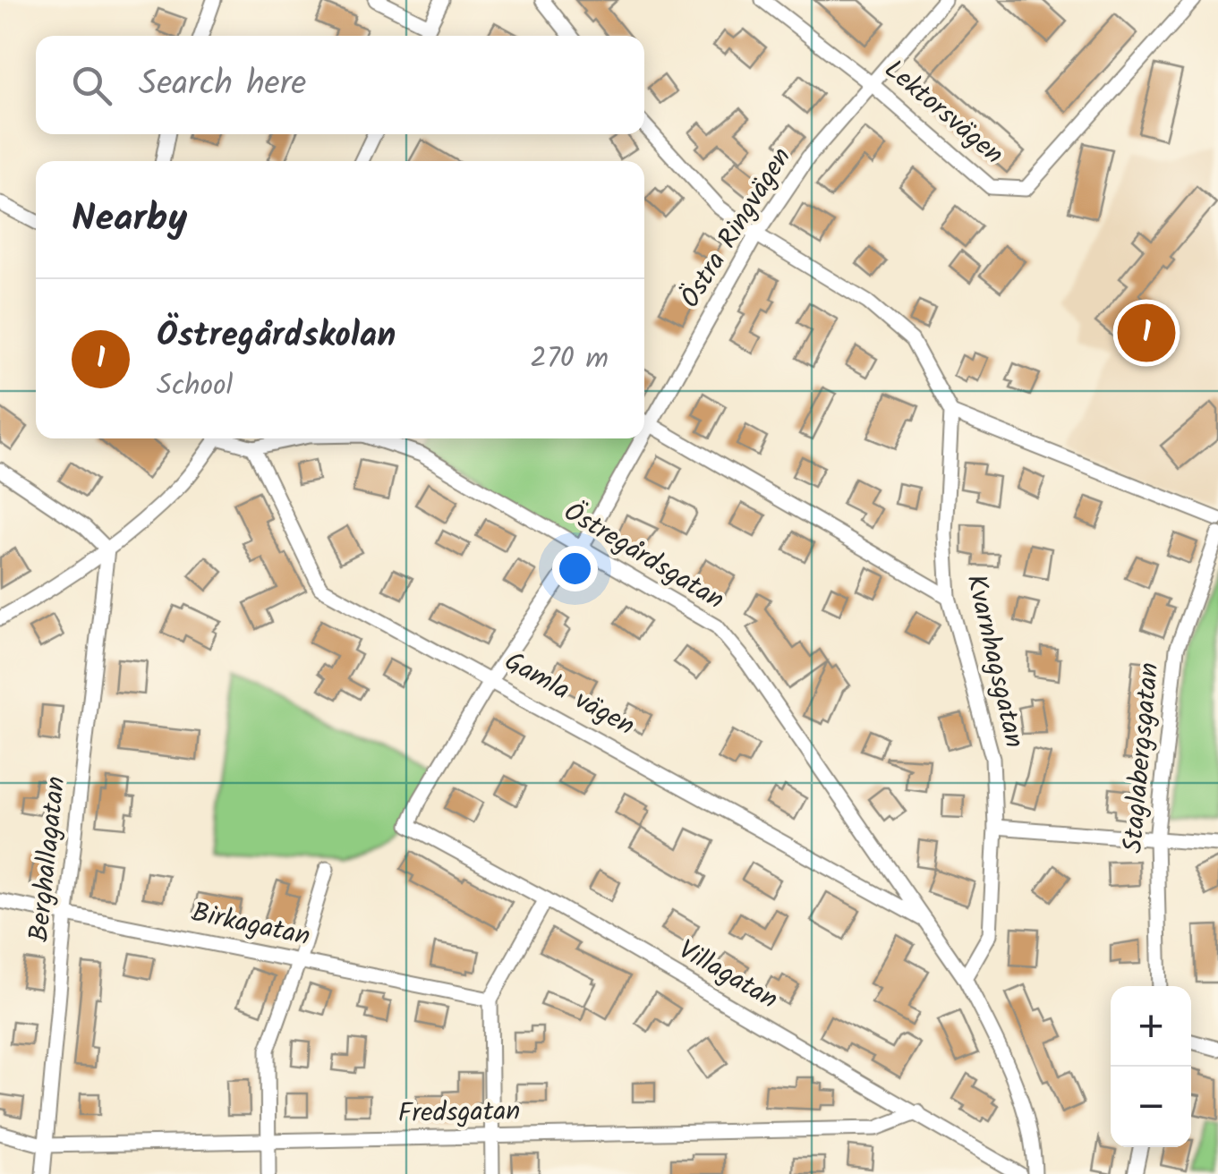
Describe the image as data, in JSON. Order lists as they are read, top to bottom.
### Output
{
  "streets": {
    "street": [
      "Lektorsvägen",
      "Östra Ringvägen",
      "Östregårdsgatan",
      "Kvarnhagsgatan",
      "Gamla vägen",
      "Staglabergsgatan",
      "Berghallagatan",
      "Birkagatan",
      "Villagatan",
      "Fredsgatan"
    ]
  },
  "crossings": [
    ["Lektorsvägen", "Östra Ringvägen"],
    ["Östra Ringvägen", "Östregårdsgatan"],
    ["Östra Ringvägen", "Gamla vägen"],
    ["Östra Ringvägen", "Villagatan"],
    ["Östregårdsgatan", "Kvarnhagsgatan"],
    ["Östregårdsgatan", "Gamla vägen"],
    ["Östregårdsgatan", "Berghallagatan"],
    ["Berghallagatan", "Birkagatan"],
    ["Berghallagatan", "Fredsgatan"],
    ["Villagatan", "Fredsgatan"]
  ],
  "page": {
    "search": "Search here",
    "heading": "Nearby",
    "list": [
      {
        "mark": "1",
        "name": "Östregårdskolan",
        "note": "School",
        "value": "270 m"
      }
    ],
    "pins": "1",
    "map_buttons": ["+", "−"]
  }
}
